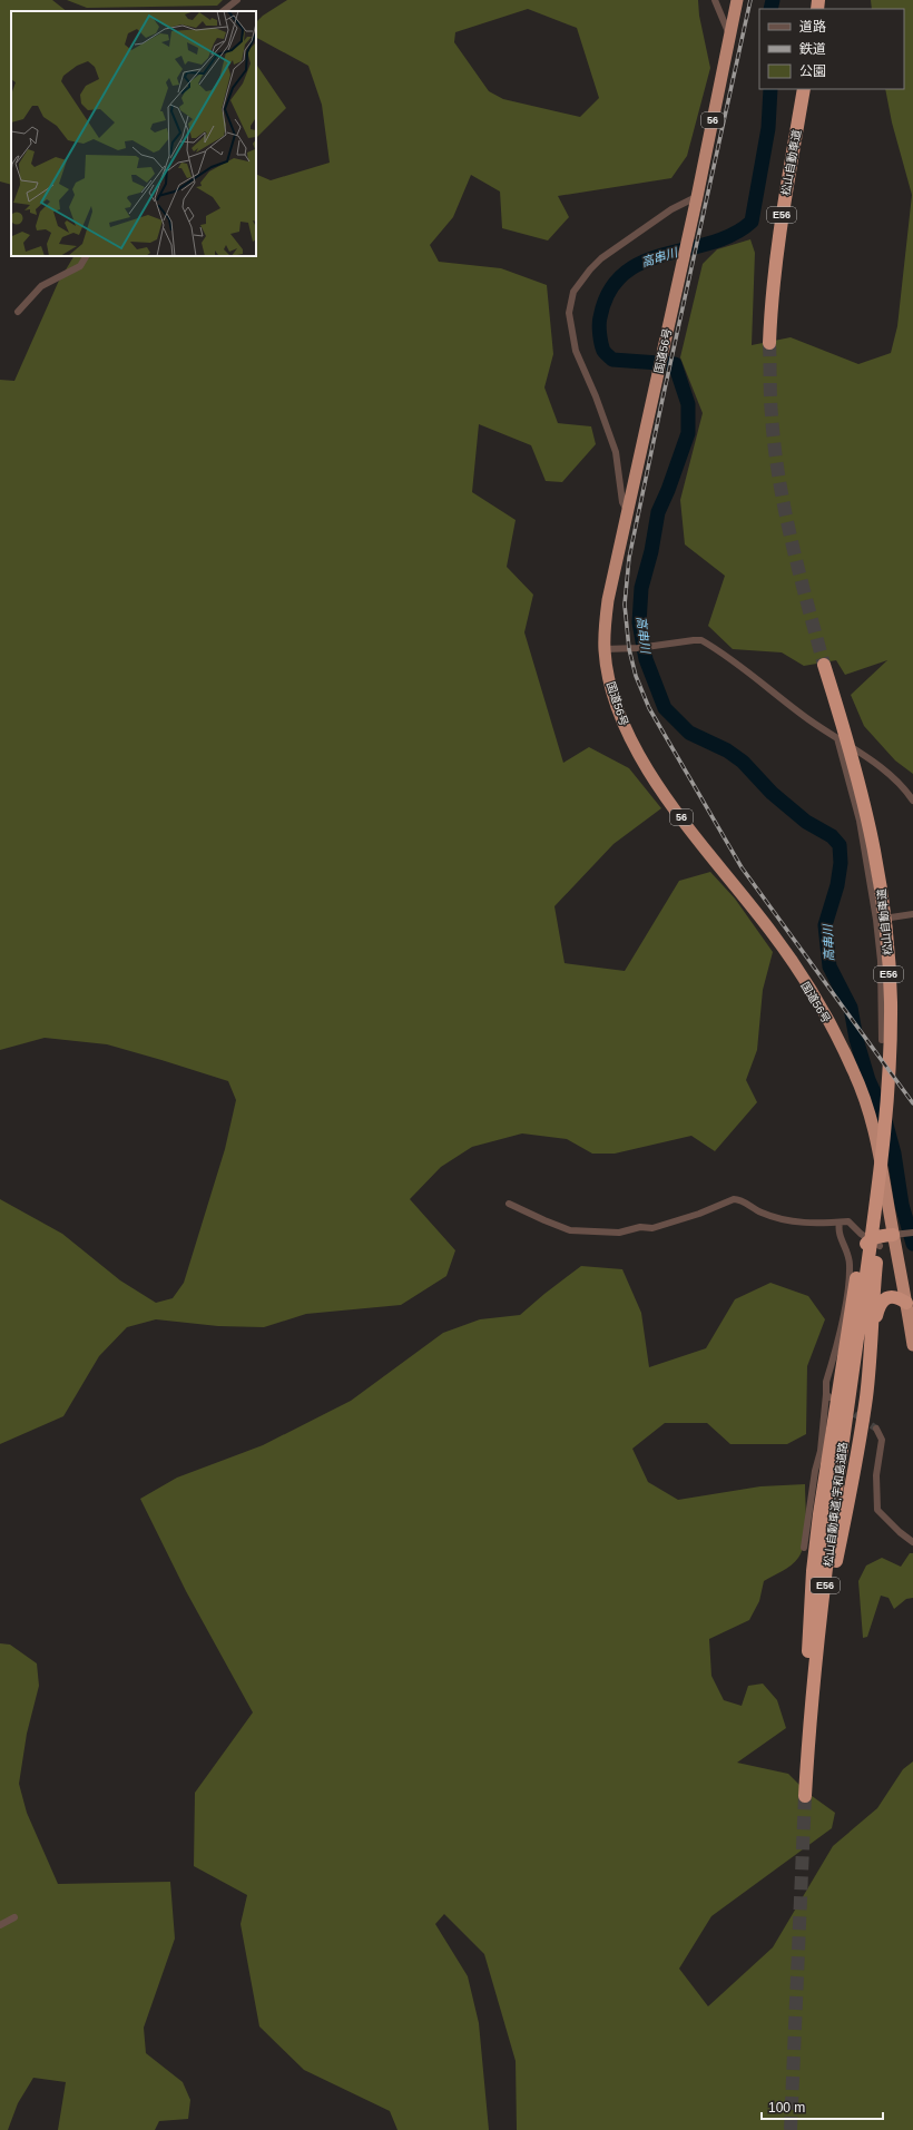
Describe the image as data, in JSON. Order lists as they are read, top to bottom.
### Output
{
  "streets": {
    "highway": [
      "56",
      "松山自動車道",
      "E56",
      "国道56号",
      "松山自動車道;宇和島道路"
    ]
  },
  "crossings": [
    ["松山自動車道", "松山自動車道;宇和島道路"]
  ],
  "water": ["高串川"],
  "legend": ["道路", "鉄道", "公園"],
  "scale_bar": "100 m"
}
